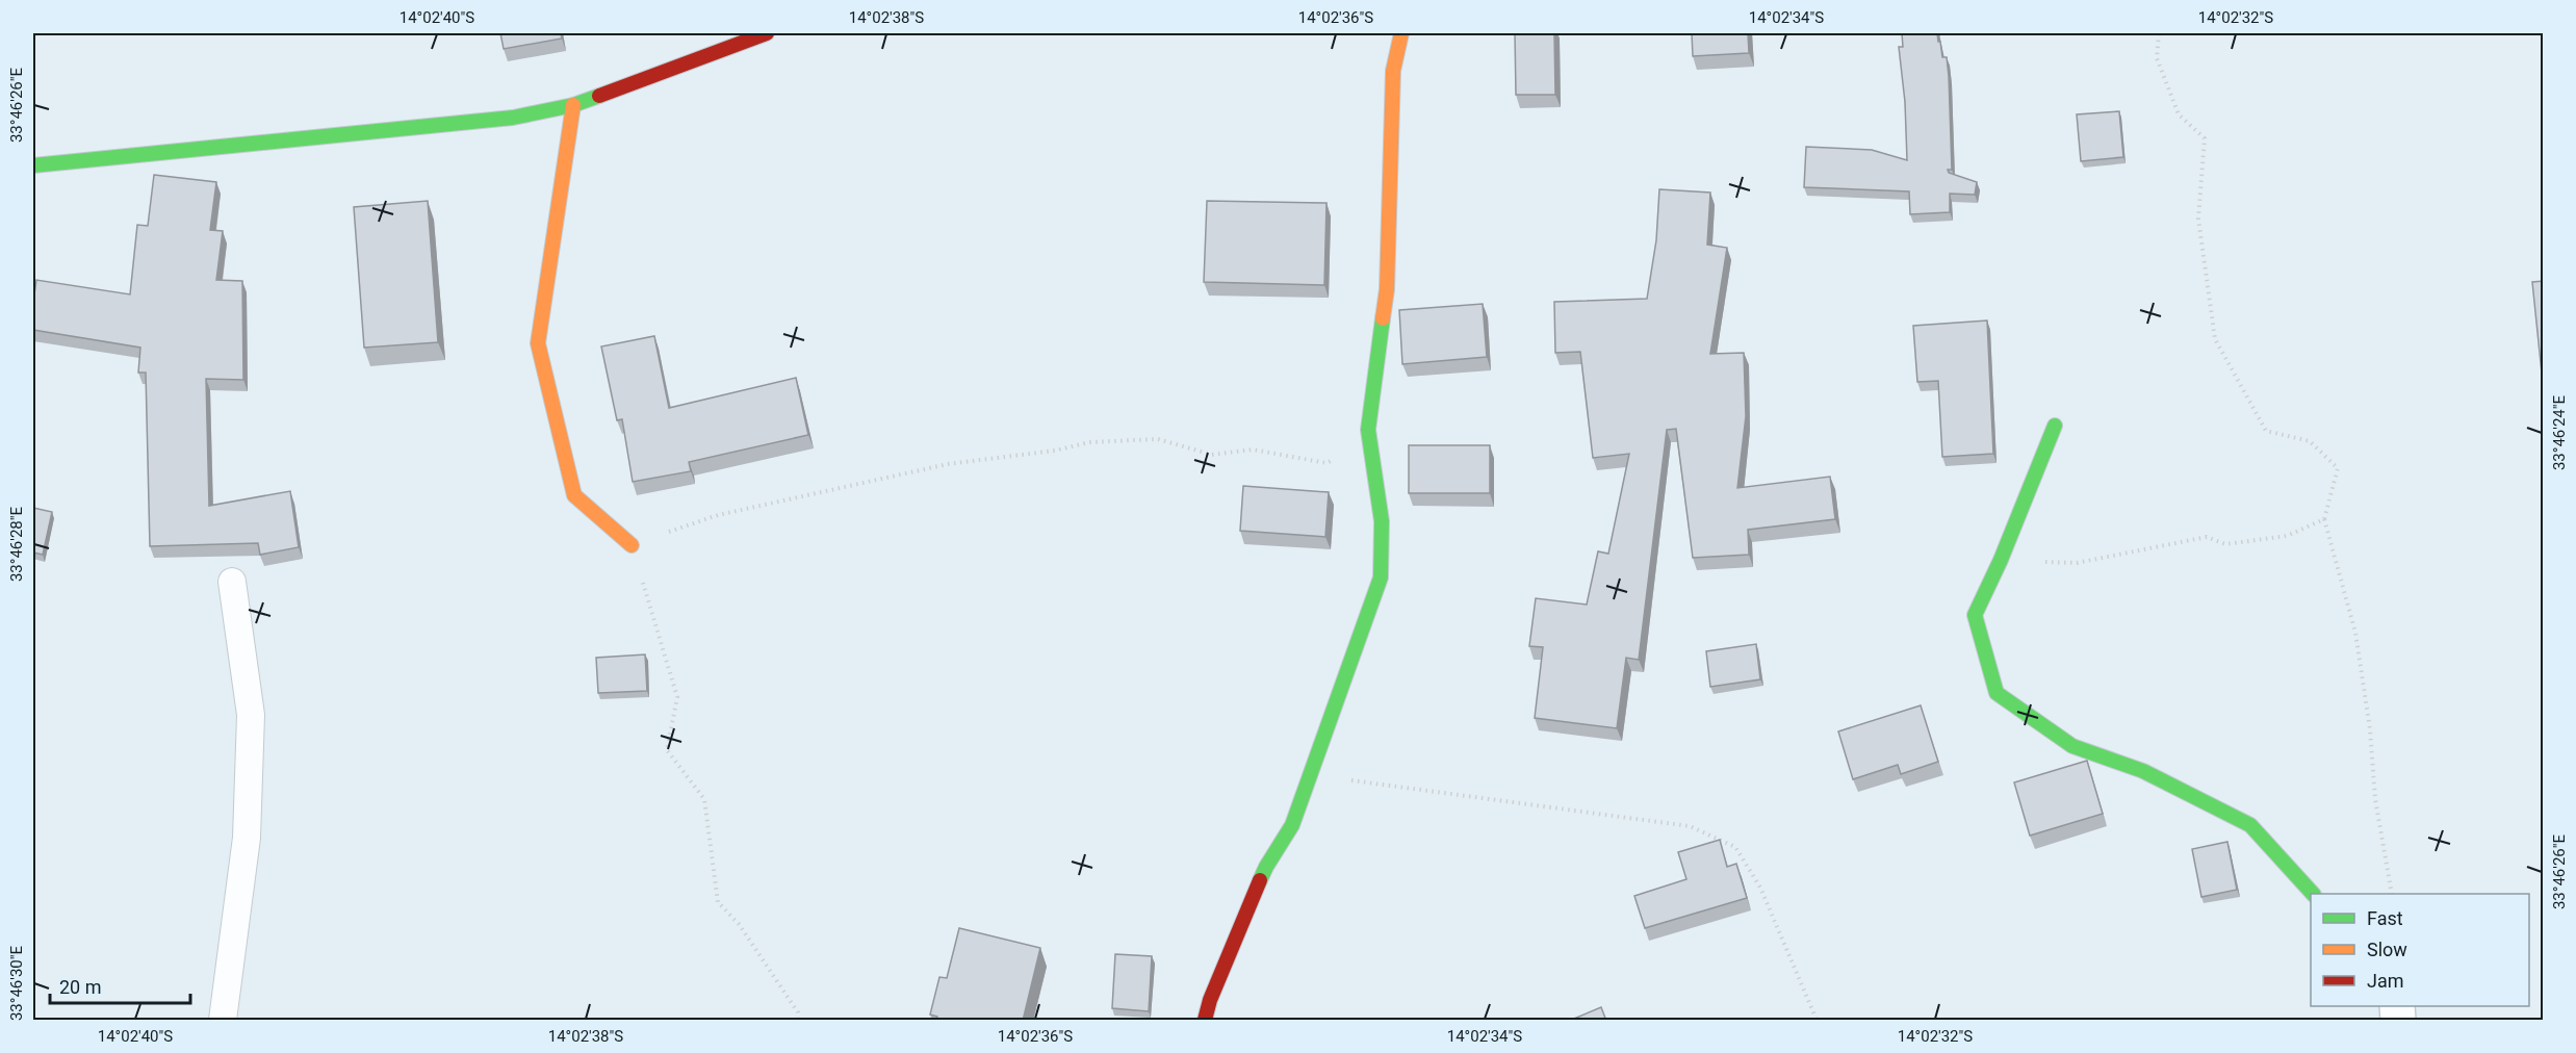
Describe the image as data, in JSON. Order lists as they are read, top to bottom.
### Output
{
  "legend": ["Fast", "Slow", "Jam"],
  "scale_bar": "20 m",
  "coordinates": [
    "14°02'40\"S",
    "14°02'38\"S",
    "14°02'36\"S",
    "14°02'34\"S",
    "14°02'32\"S",
    "33°46'26\"E",
    "33°46'24\"E",
    "33°46'28\"E",
    "33°46'30\"E"
  ]
}
